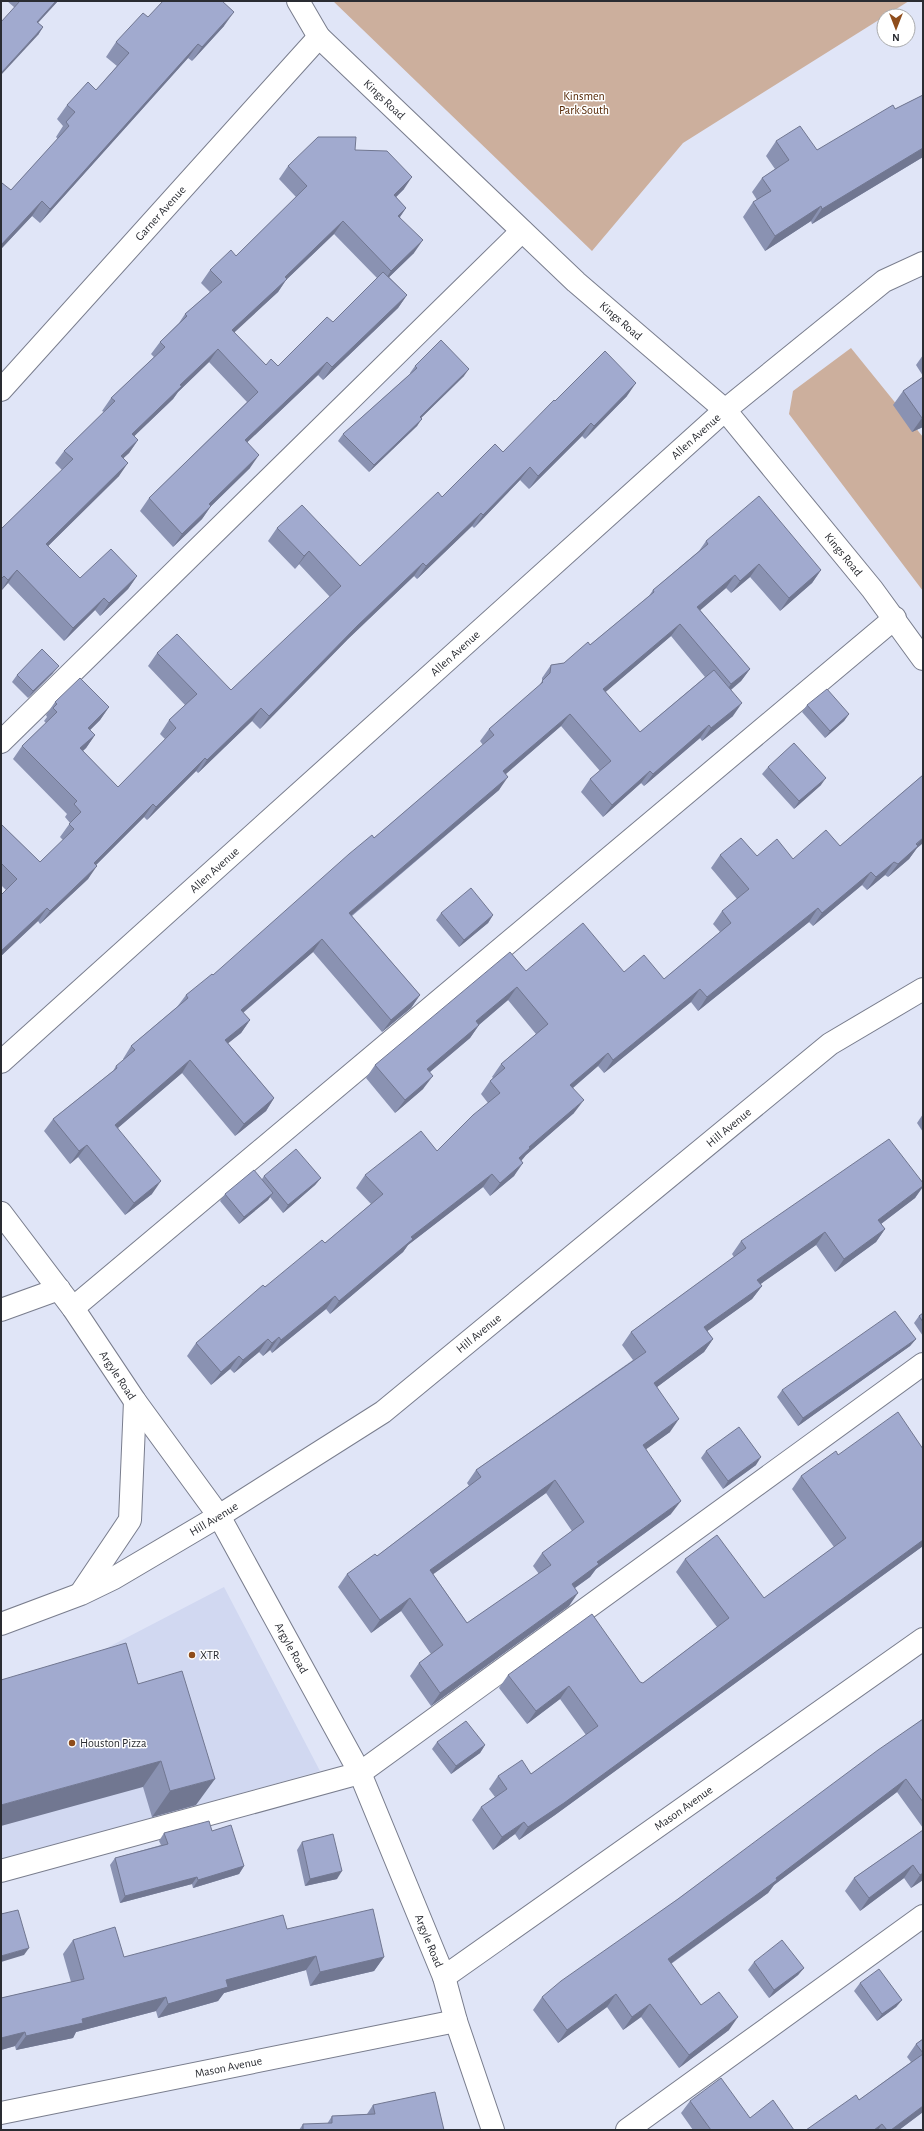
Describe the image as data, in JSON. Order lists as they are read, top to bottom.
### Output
{
  "streets": {
    "street": [
      "Kings Road",
      "Garner Avenue",
      "Allen Avenue",
      "Hill Avenue",
      "Argyle Road",
      "Mason Avenue"
    ]
  },
  "crossings": [
    ["Kings Road", "Garner Avenue"],
    ["Kings Road", "Allen Avenue"],
    ["Hill Avenue", "Argyle Road"],
    ["Argyle Road", "Mason Avenue"]
  ],
  "parks": ["Kinsmen Park South"],
  "places": ["XTR", "Houston Pizza"],
  "north": "bottom"
}
